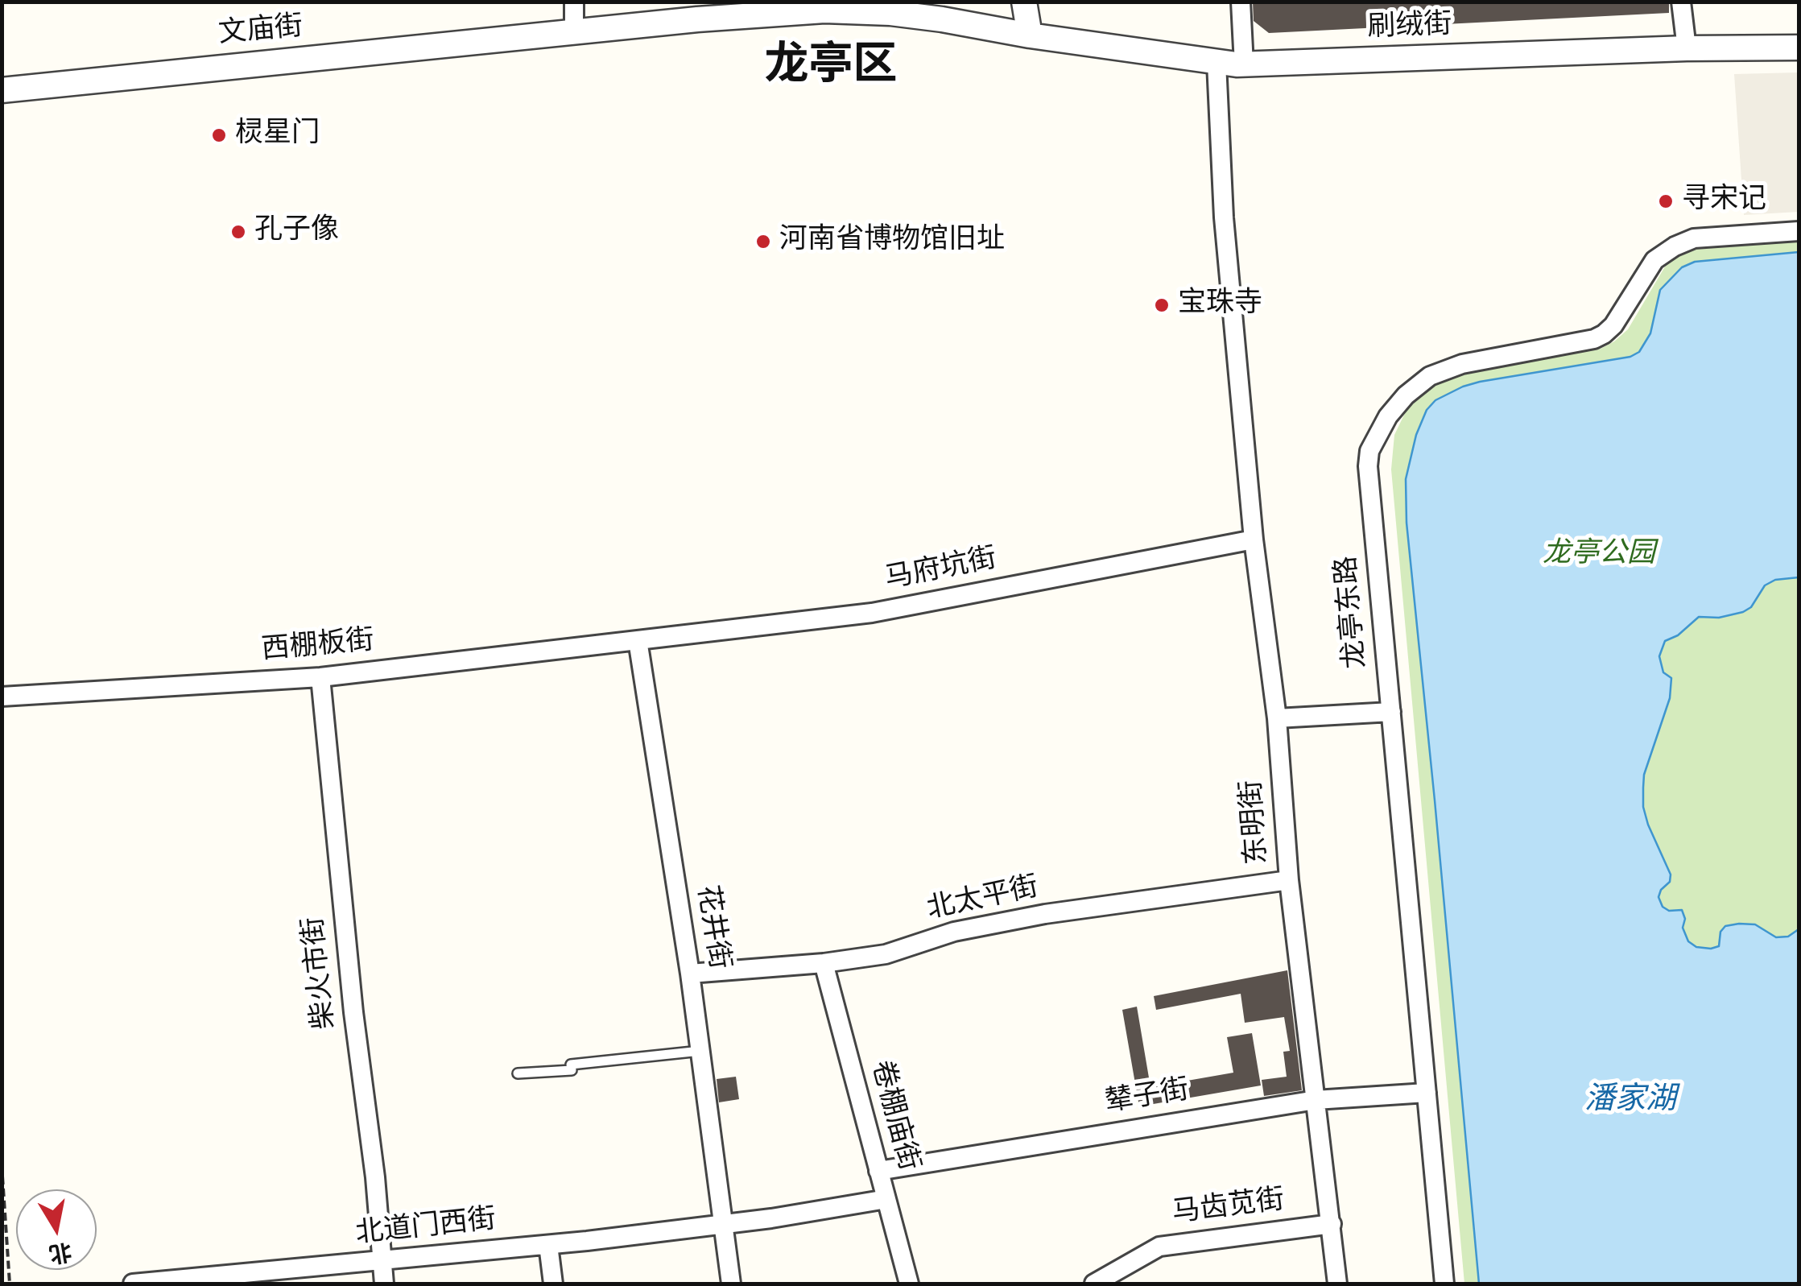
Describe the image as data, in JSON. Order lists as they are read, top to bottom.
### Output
{
  "streets": {
    "street": [
      "刷绒街",
      "文庙街",
      "马府坑街",
      "龙亭东路",
      "西棚板街",
      "东明街",
      "北太平街",
      "花井街",
      "柴火市街",
      "辇子街",
      "卷棚庙街",
      "马齿苋街",
      "北道门西街"
    ]
  },
  "crossings": [
    ["刷绒街", "文庙街"],
    ["刷绒街", "东明街"],
    ["马府坑街", "西棚板街"],
    ["马府坑街", "东明街"],
    ["马府坑街", "花井街"],
    ["龙亭东路", "辇子街"],
    ["西棚板街", "花井街"],
    ["西棚板街", "柴火市街"],
    ["东明街", "北太平街"],
    ["东明街", "辇子街"],
    ["东明街", "马齿苋街"],
    ["北太平街", "花井街"],
    ["北太平街", "卷棚庙街"],
    ["花井街", "北道门西街"],
    ["柴火市街", "北道门西街"],
    ["辇子街", "卷棚庙街"],
    ["卷棚庙街", "北道门西街"]
  ],
  "districts": ["龙亭区"],
  "water": ["潘家湖"],
  "parks": ["龙亭公园"],
  "places": [
    "棂星门",
    "寻宋记",
    "孔子像",
    "河南省博物馆旧址",
    "宝珠寺"
  ],
  "north": "bottom"
}
